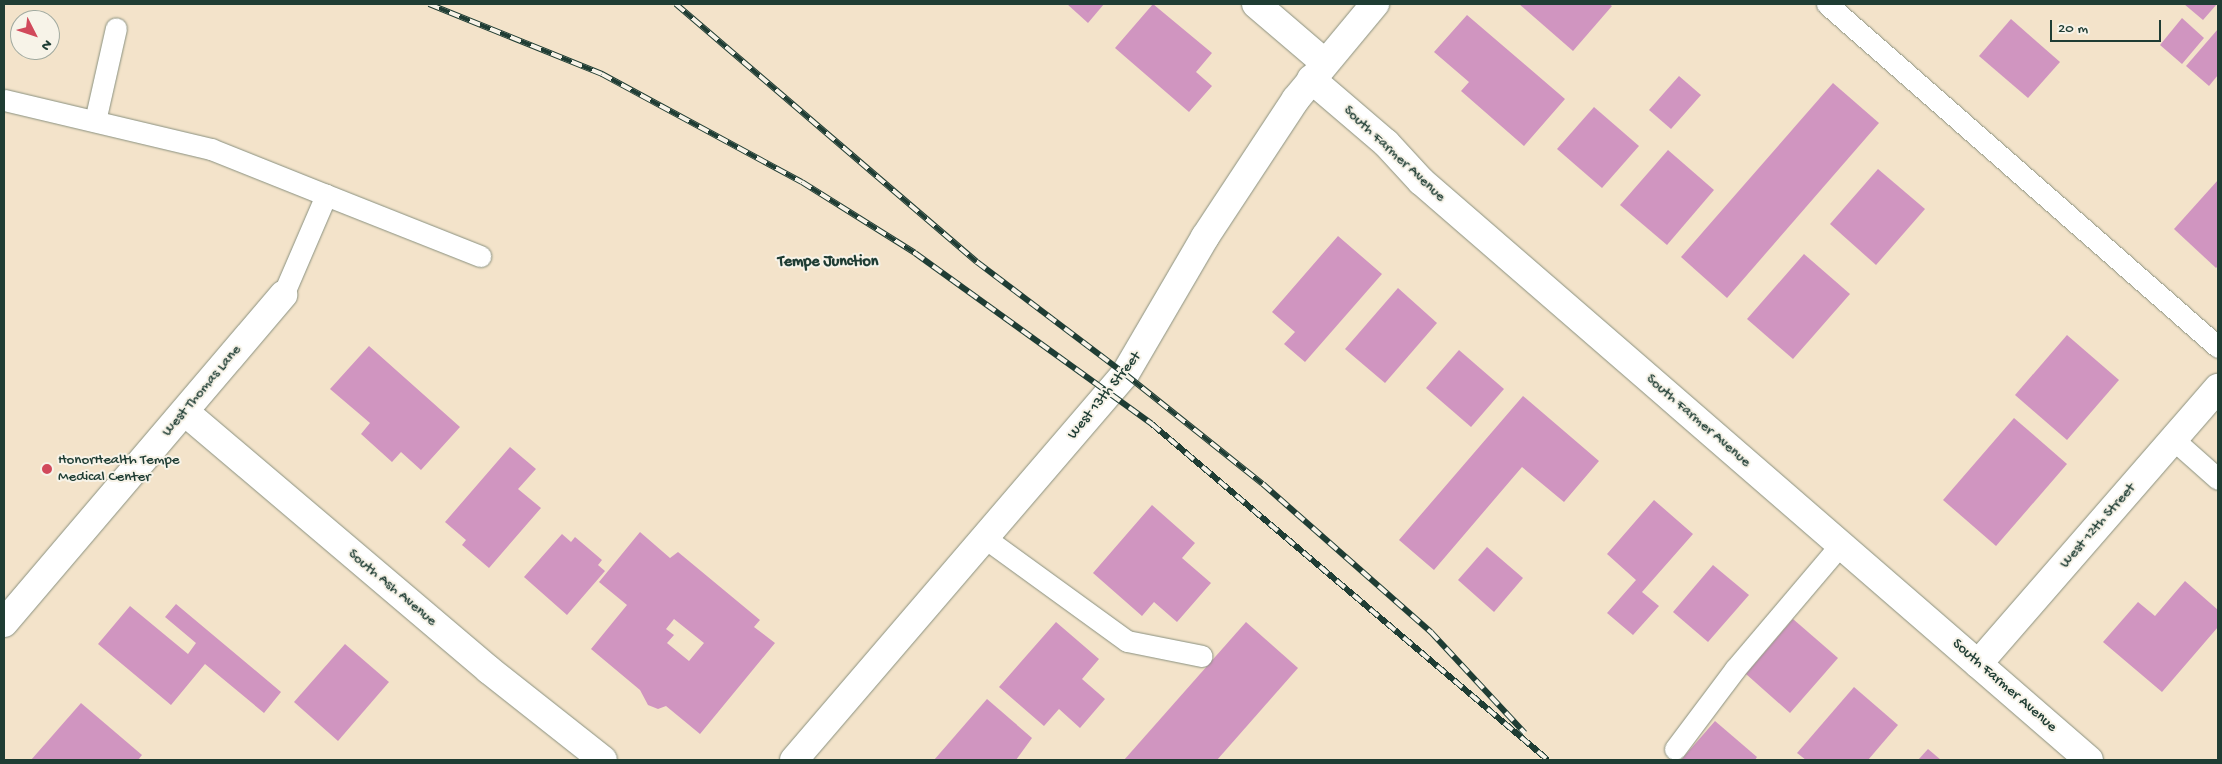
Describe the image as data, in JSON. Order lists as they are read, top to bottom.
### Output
{
  "streets": {
    "street": [
      "South Farmer Avenue",
      "West Thomas Lane",
      "West 13th Street",
      "West 12th Street",
      "South Ash Avenue"
    ]
  },
  "crossings": [
    ["South Farmer Avenue", "West 13th Street"],
    ["South Farmer Avenue", "West 12th Street"],
    ["West Thomas Lane", "South Ash Avenue"]
  ],
  "districts": ["Tempe Junction"],
  "places": ["HonorHealth Tempe Medical Center"],
  "scale_bar": "20 m",
  "north": "bottom right"
}
